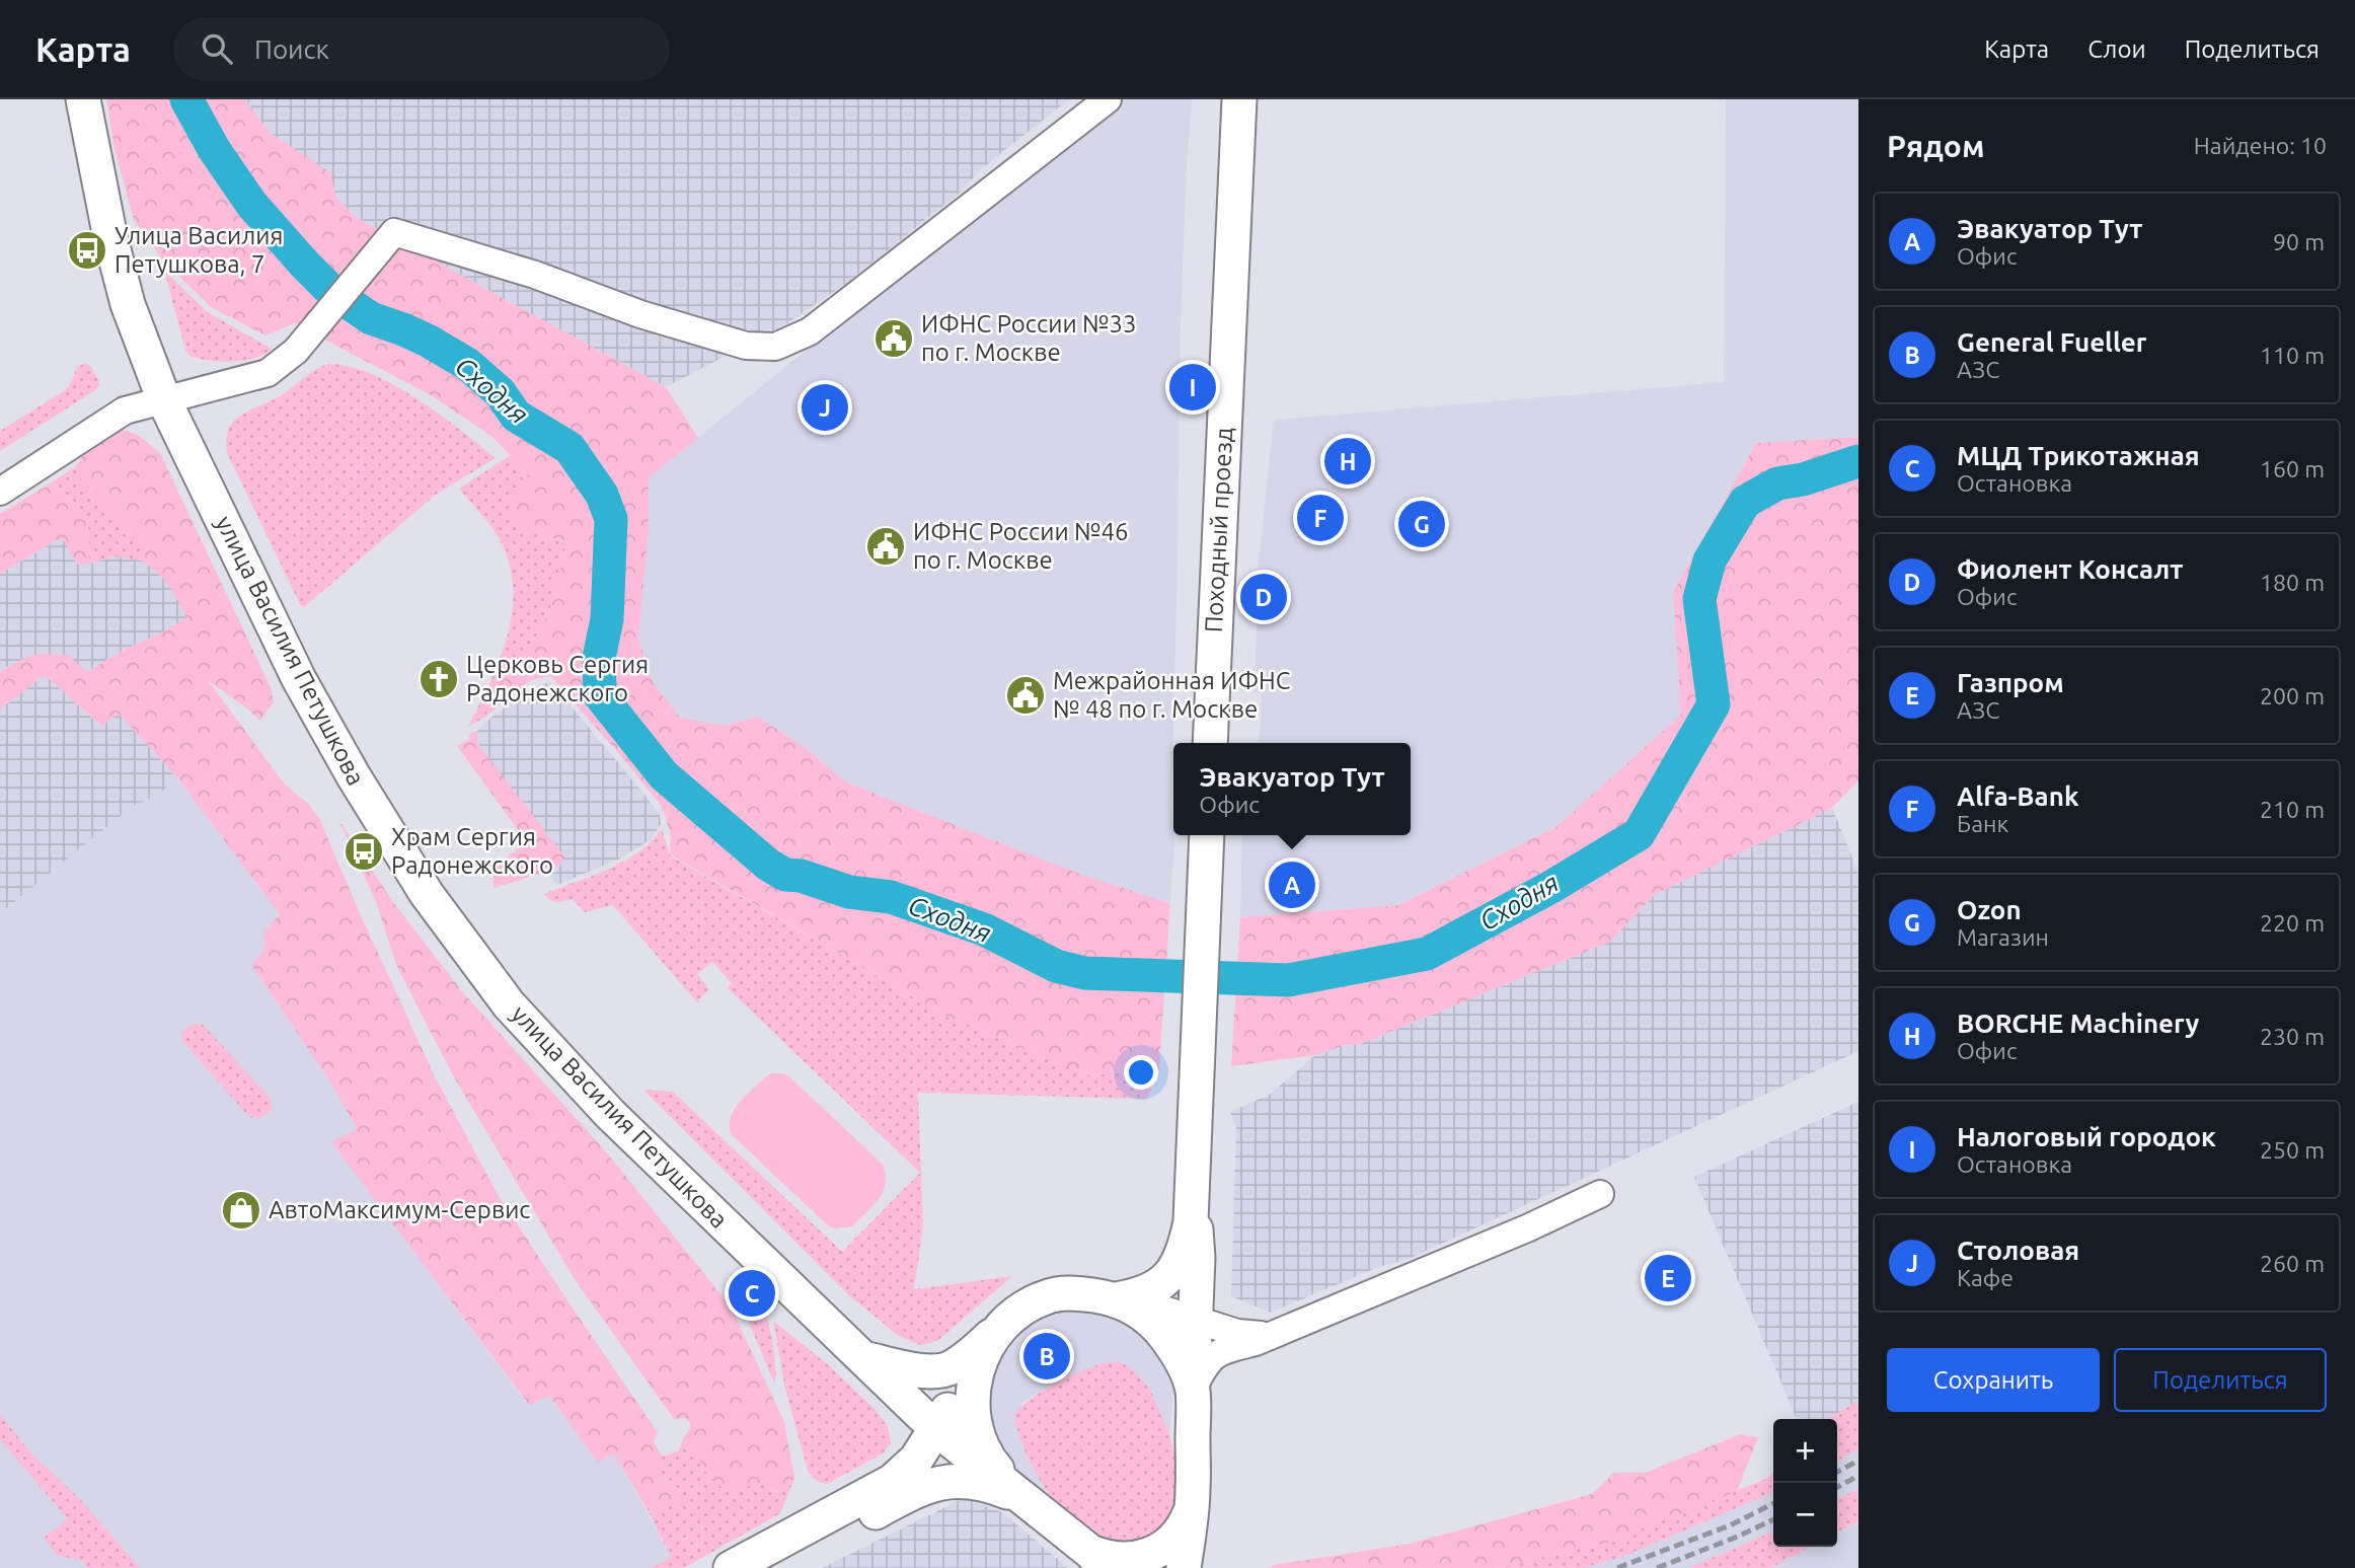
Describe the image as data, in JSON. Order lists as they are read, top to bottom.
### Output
{
  "streets": {
    "main road": ["Походный проезд", "улица Василия Петушкова"]
  },
  "water": ["Сходня"],
  "places": {
    "bus stop": ["Улица Василия Петушкова, 7", "Храм Сергия Радонежского"],
    "public building": ["ИФНС России №33 по г. Москве", "ИФНС России №46 по г. Москве", "Межрайонная ИФНС № 48 по г. Москве"],
    "church": ["Церковь Сергия Радонежского"],
    "shop": ["АвтоМаксимум-Сервиc"]
  },
  "page": {
    "header": "Карта",
    "search": "Поиск",
    "nav": ["Карта", "Слои", "Поделиться"],
    "heading": ["Рядом", "Найдено: 10"],
    "list": [
      {
        "mark": "A",
        "name": "Эвакуатор Тут",
        "note": "Офис",
        "value": "90 m"
      },
      {
        "mark": "B",
        "name": "General Fueller",
        "note": "АЗС",
        "value": "110 m"
      },
      {
        "mark": "C",
        "name": "МЦД Трикотажная",
        "note": "Остановка",
        "value": "160 m"
      },
      {
        "mark": "D",
        "name": "Фиолент Консалт",
        "note": "Офис",
        "value": "180 m"
      },
      {
        "mark": "E",
        "name": "Газпром",
        "note": "АЗС",
        "value": "200 m"
      },
      {
        "mark": "F",
        "name": "Alfa-Bank",
        "note": "Банк",
        "value": "210 m"
      },
      {
        "mark": "G",
        "name": "Ozon",
        "note": "Магазин",
        "value": "220 m"
      },
      {
        "mark": "H",
        "name": "BORCHE Machinery",
        "note": "Офис",
        "value": "230 m"
      },
      {
        "mark": "I",
        "name": "Налоговый городок",
        "note": "Остановка",
        "value": "250 m"
      },
      {
        "mark": "J",
        "name": "Столовая",
        "note": "Кафе",
        "value": "260 m"
      }
    ],
    "pins": [
      "I",
      "J",
      "H",
      "F",
      "G",
      "D",
      "A",
      "E",
      "C",
      "B"
    ],
    "popup": ["Эвакуатор Тут", "Офис"],
    "buttons": ["Сохранить", "Поделиться"],
    "map_buttons": ["+", "−"]
  }
}
